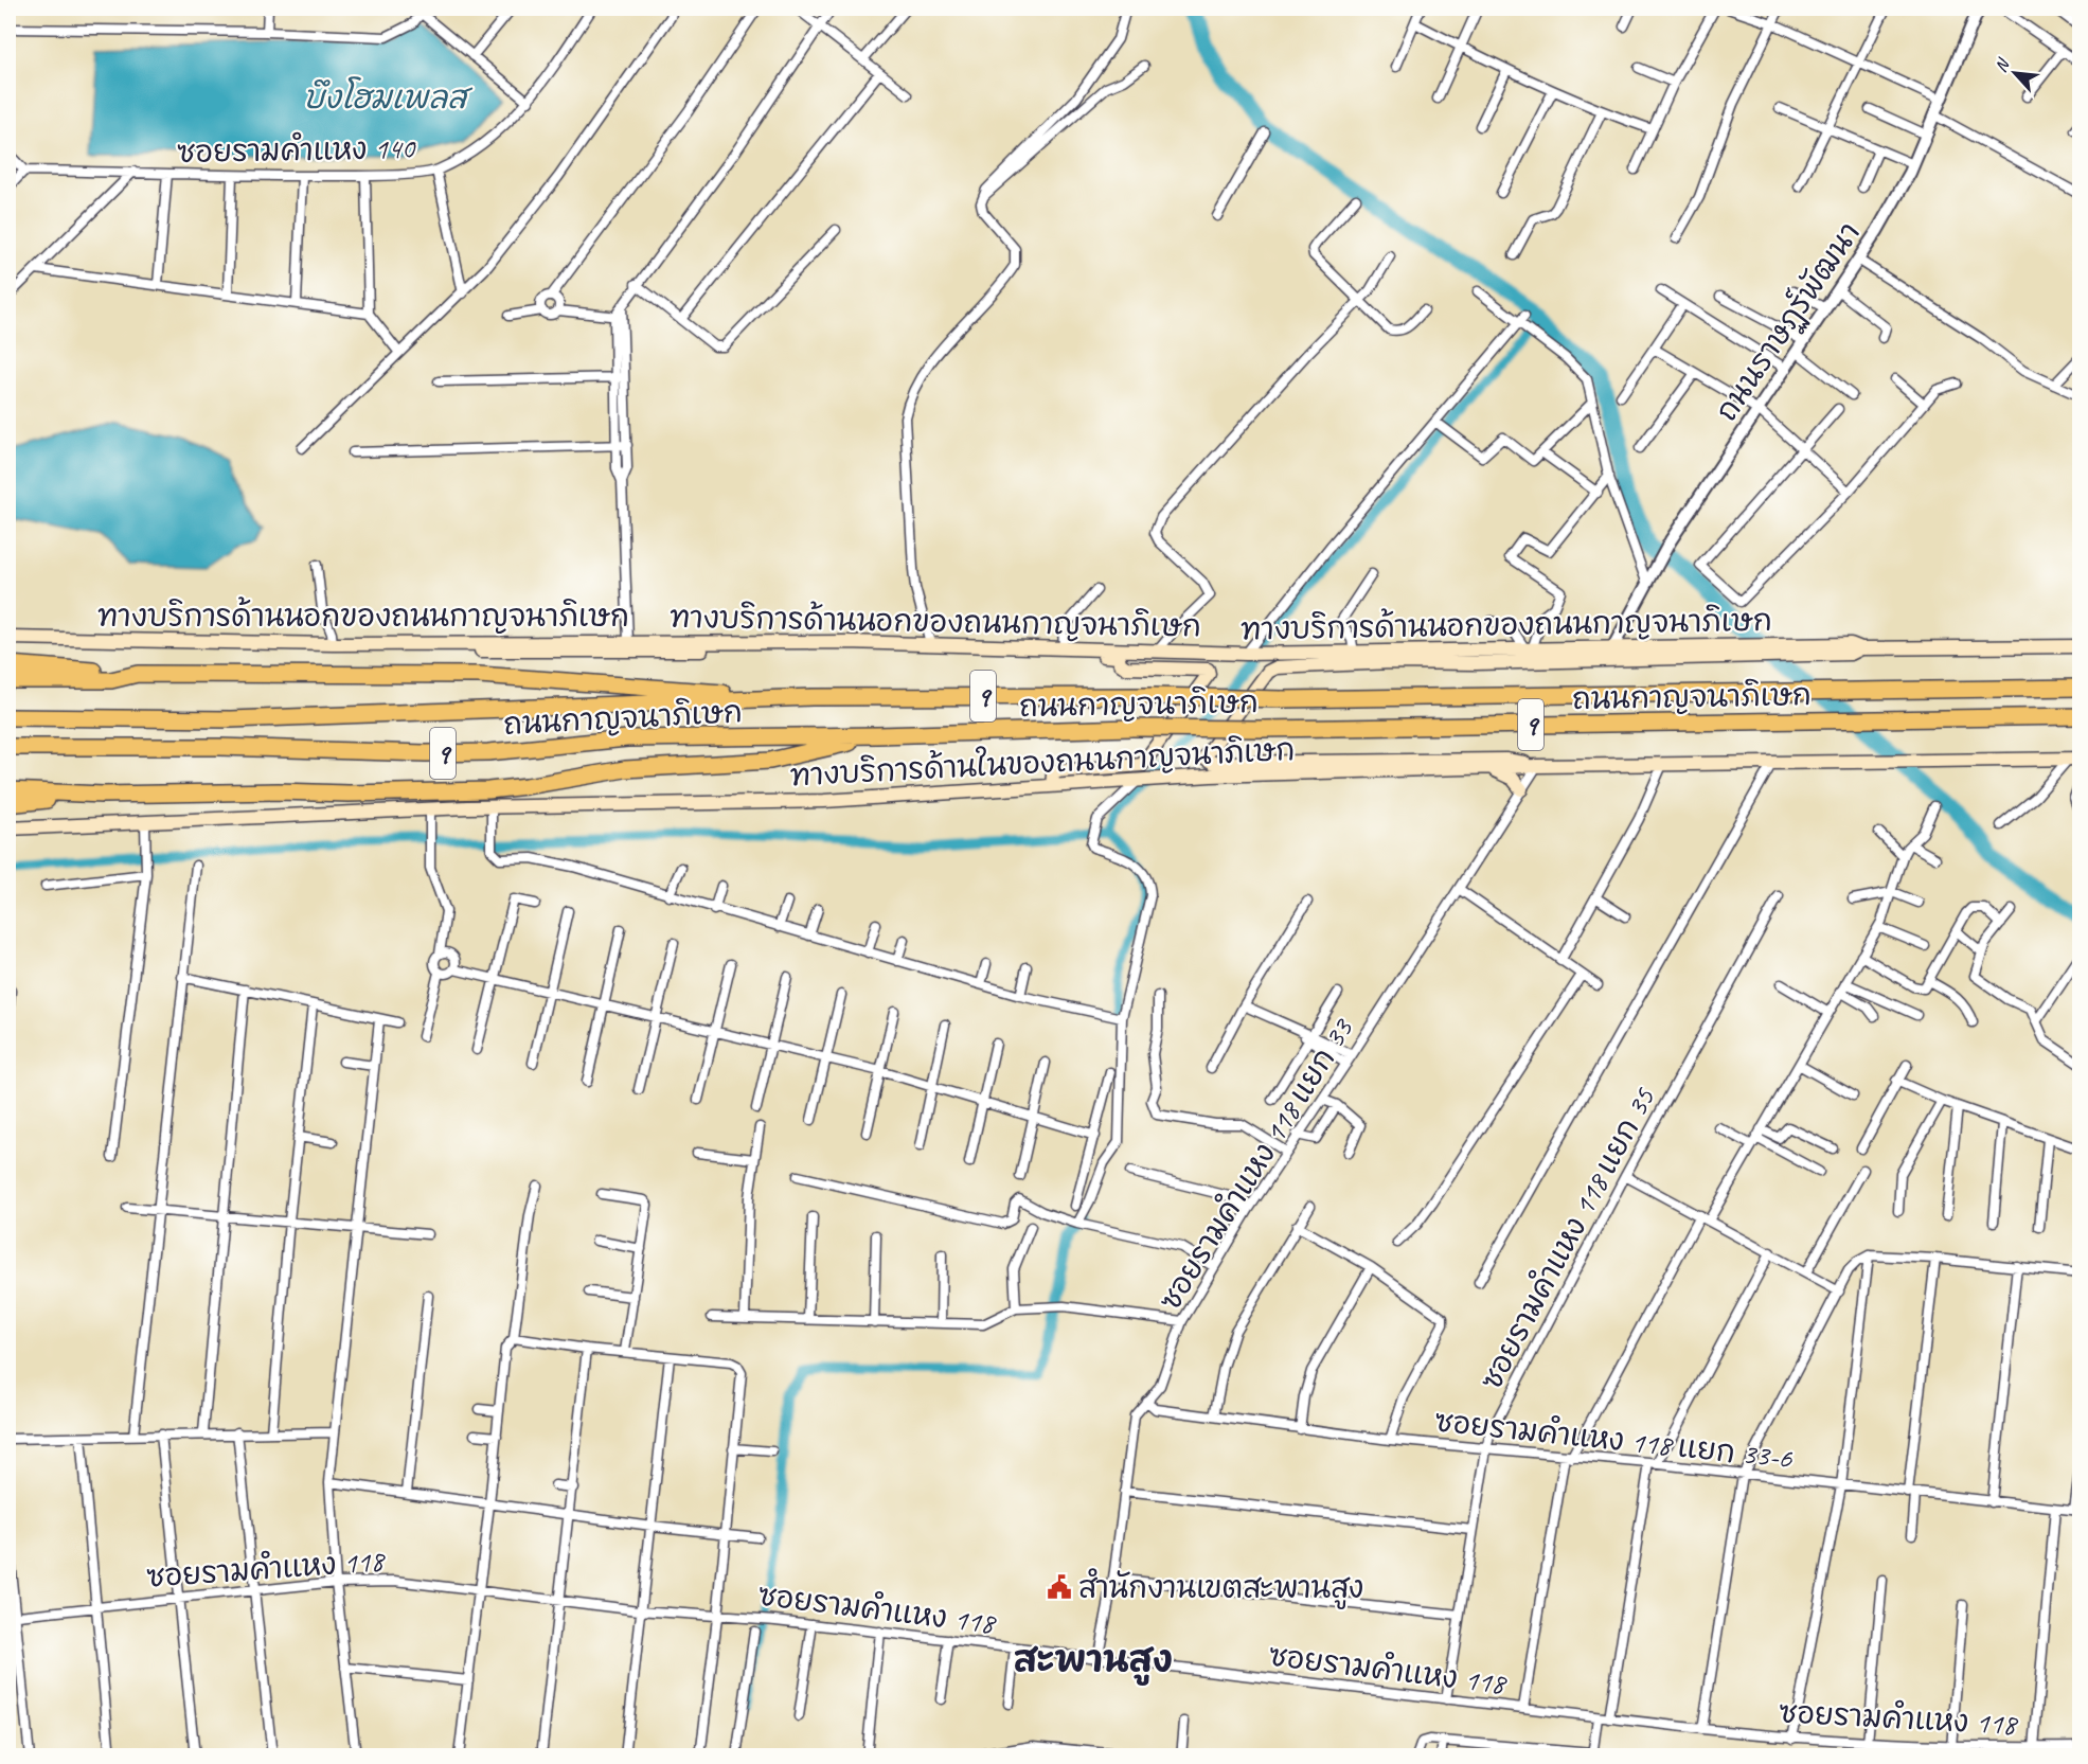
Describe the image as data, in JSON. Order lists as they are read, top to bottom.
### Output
{
  "streets": {
    "highway": ["9", "ถนนกาญจนาภิเษก"],
    "main road": ["ทางบริการด้านนอกของถนนกาญจนาภิเษก", "ทางบริการด้านในของถนนกาญจนาภิเษก"],
    "street": [
      "ซอยรามคำแหง 140",
      "ถนนราษฏร์พัฒนา",
      "ซอยรามคำแหง 118 แยก 33",
      "ซอยรามคำแหง 118 แยก 35",
      "ซอยรามคำแหง 118 แยก 33-6",
      "ซอยรามคำแหง 118"
    ]
  },
  "crossings": [
    ["ถนนราษฏร์พัฒนา", "ทางบริการด้านนอกของถนนกาญจนาภิเษก"],
    ["ทางบริการด้านในของถนนกาญจนาภิเษก", "ซอยรามคำแหง 118 แยก 33"],
    ["ซอยรามคำแหง 118 แยก 33", "ซอยรามคำแหง 118 แยก 33-6"],
    ["ซอยรามคำแหง 118 แยก 33", "ซอยรามคำแหง 118"],
    ["ซอยรามคำแหง 118 แยก 35", "ซอยรามคำแหง 118 แยก 33-6"],
    ["ซอยรามคำแหง 118 แยก 35", "ซอยรามคำแหง 118"]
  ],
  "districts": ["สะพานสูง"],
  "water": ["บึงโฮมเพลส"],
  "places": {
    "public building": ["สำนักงานเขตสะพานสูง"]
  },
  "north": "top left"
}
